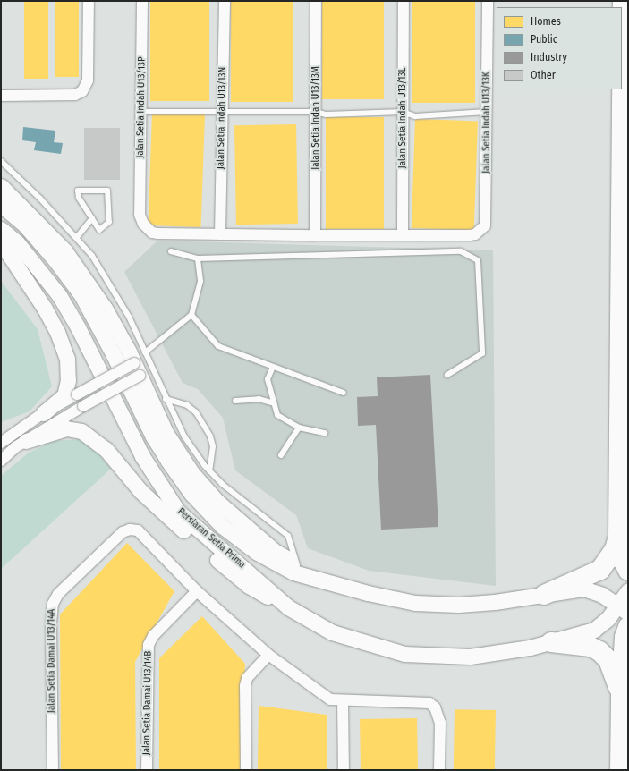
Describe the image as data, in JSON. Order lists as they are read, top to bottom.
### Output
{
  "streets": {
    "street": [
      "Jalan Setia Indah U13/13P",
      "Jalan Setia Indah U13/13N",
      "Jalan Setia Indah U13/13M",
      "Jalan Setia Indah U13/13L",
      "Jalan Setia Indah U13/13K",
      "Persiaran Setia Prima",
      "Jalan Setia Damai U13/14A",
      "Jalan Setia Damai U13/14B"
    ]
  },
  "crossings": [
    ["Jalan Setia Indah U13/13P", "Jalan Setia Indah U13/13N"],
    ["Jalan Setia Indah U13/13L", "Jalan Setia Indah U13/13K"],
    ["Jalan Setia Damai U13/14A", "Jalan Setia Damai U13/14B"]
  ],
  "legend": [
    "Homes",
    "Public",
    "Industry",
    "Other"
  ]
}
